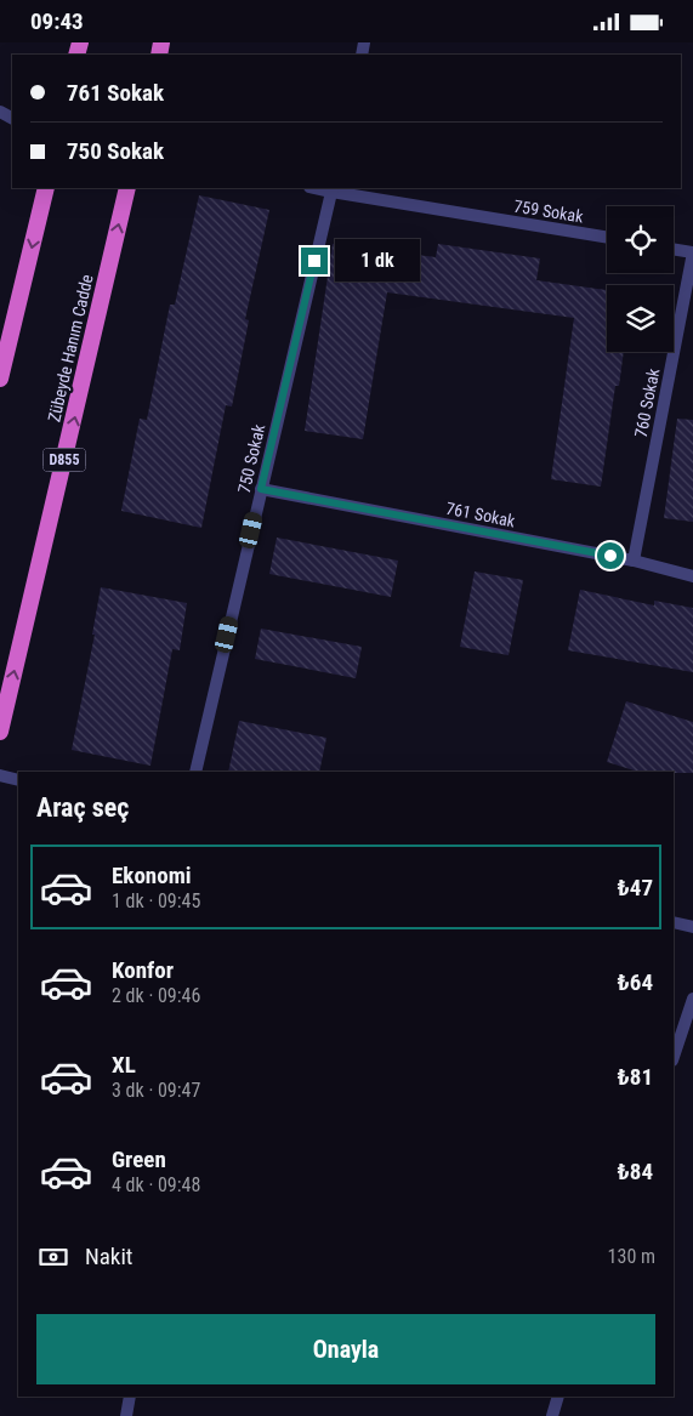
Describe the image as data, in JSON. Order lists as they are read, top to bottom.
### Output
{
  "streets": {
    "highway": ["Zübeyde Hanım Cadde", "D855"],
    "street": [
      "759 Sokak",
      "760 Sokak",
      "750 Sokak",
      "761 Sokak"
    ]
  },
  "crossings": [
    ["759 Sokak", "750 Sokak"],
    ["760 Sokak", "761 Sokak"],
    ["750 Sokak", "761 Sokak"]
  ],
  "page": {
    "status": "09:43",
    "banner": ["761 Sokak", "750 Sokak"],
    "bubble": "1 dk",
    "heading": "Araç seç",
    "list": [
      {
        "name": "Ekonomi",
        "note": "1 dk · 09:45",
        "value": "₺47"
      },
      {
        "name": "Konfor",
        "note": "2 dk · 09:46",
        "value": "₺64"
      },
      {
        "name": "XL",
        "note": "3 dk · 09:47",
        "value": "₺81"
      },
      {
        "name": "Green",
        "note": "4 dk · 09:48",
        "value": "₺84"
      }
    ],
    "pay": ["Nakit", "130 m"],
    "buttons": "Onayla"
  }
}
